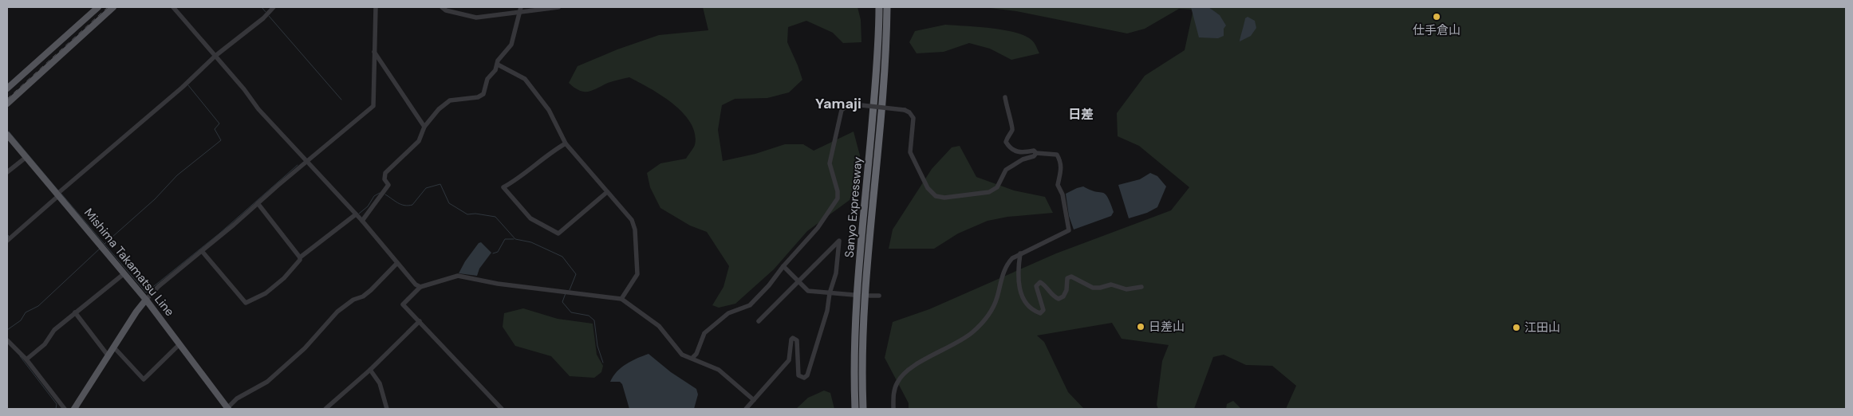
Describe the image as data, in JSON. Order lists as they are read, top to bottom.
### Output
{
  "streets": {
    "highway": ["Sanyo Expressway"],
    "main road": ["Mishima Takamatsu Line"]
  },
  "districts": ["Yamaji", "日差"],
  "places": ["仕手倉山", "日差山", "江田山"]
}
